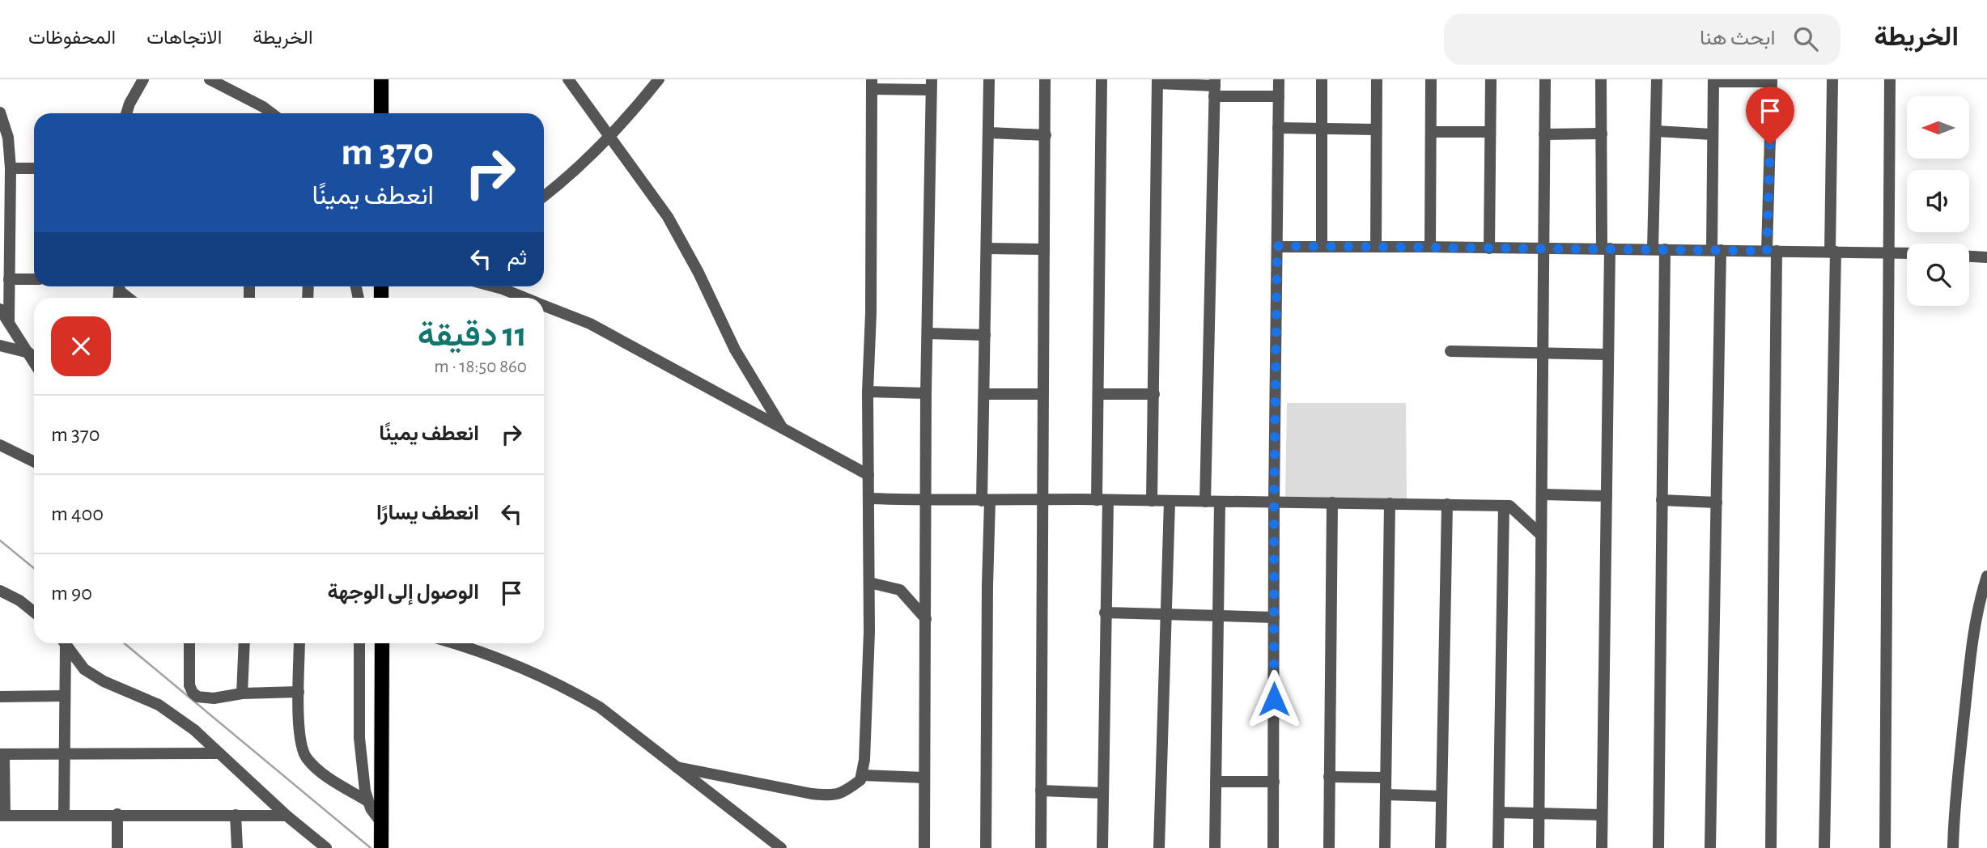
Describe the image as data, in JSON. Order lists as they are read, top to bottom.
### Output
{
  "north": "left",
  "page": {
    "header": "الخريطة",
    "search": "ابحث هنا",
    "nav": ["الخريطة", "الاتجاهات", "المحفوظات"],
    "turn": ["370 m", "انعطف يمينًا"],
    "then": "ثم",
    "heading": ["11 دقيقة", "860 m · 18:50"],
    "list": [
      {
        "name": "انعطف يمينًا",
        "value": "370 m"
      },
      {
        "name": "انعطف يسارًا",
        "value": "400 m"
      },
      {
        "name": "الوصول إلى الوجهة",
        "value": "90 m"
      }
    ]
  }
}
